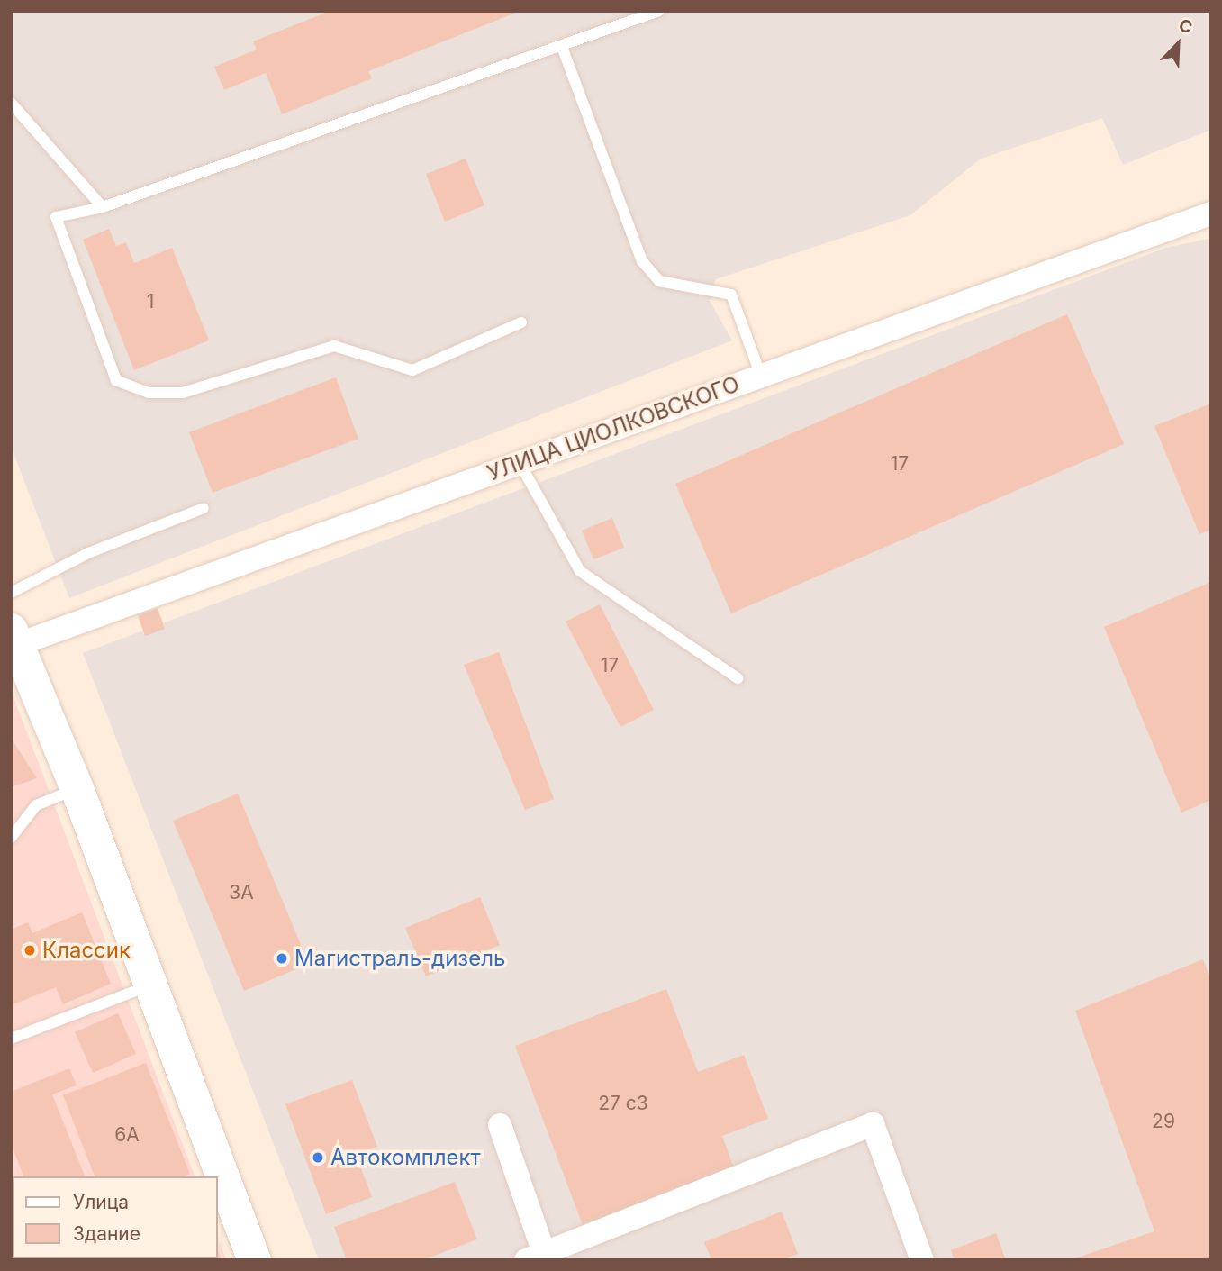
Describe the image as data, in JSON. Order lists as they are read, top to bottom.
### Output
{
  "streets": {
    "street": ["УЛИЦА ЦИОЛКОВСКОГО"]
  },
  "places": ["Классик", "Магистраль-дизель", "Автокомплект"],
  "house_numbers": [
    "1",
    "17",
    "17",
    "3А",
    "27 с3",
    "29",
    "6А"
  ],
  "legend": ["Улица", "Здание"],
  "north": "top right"
}
